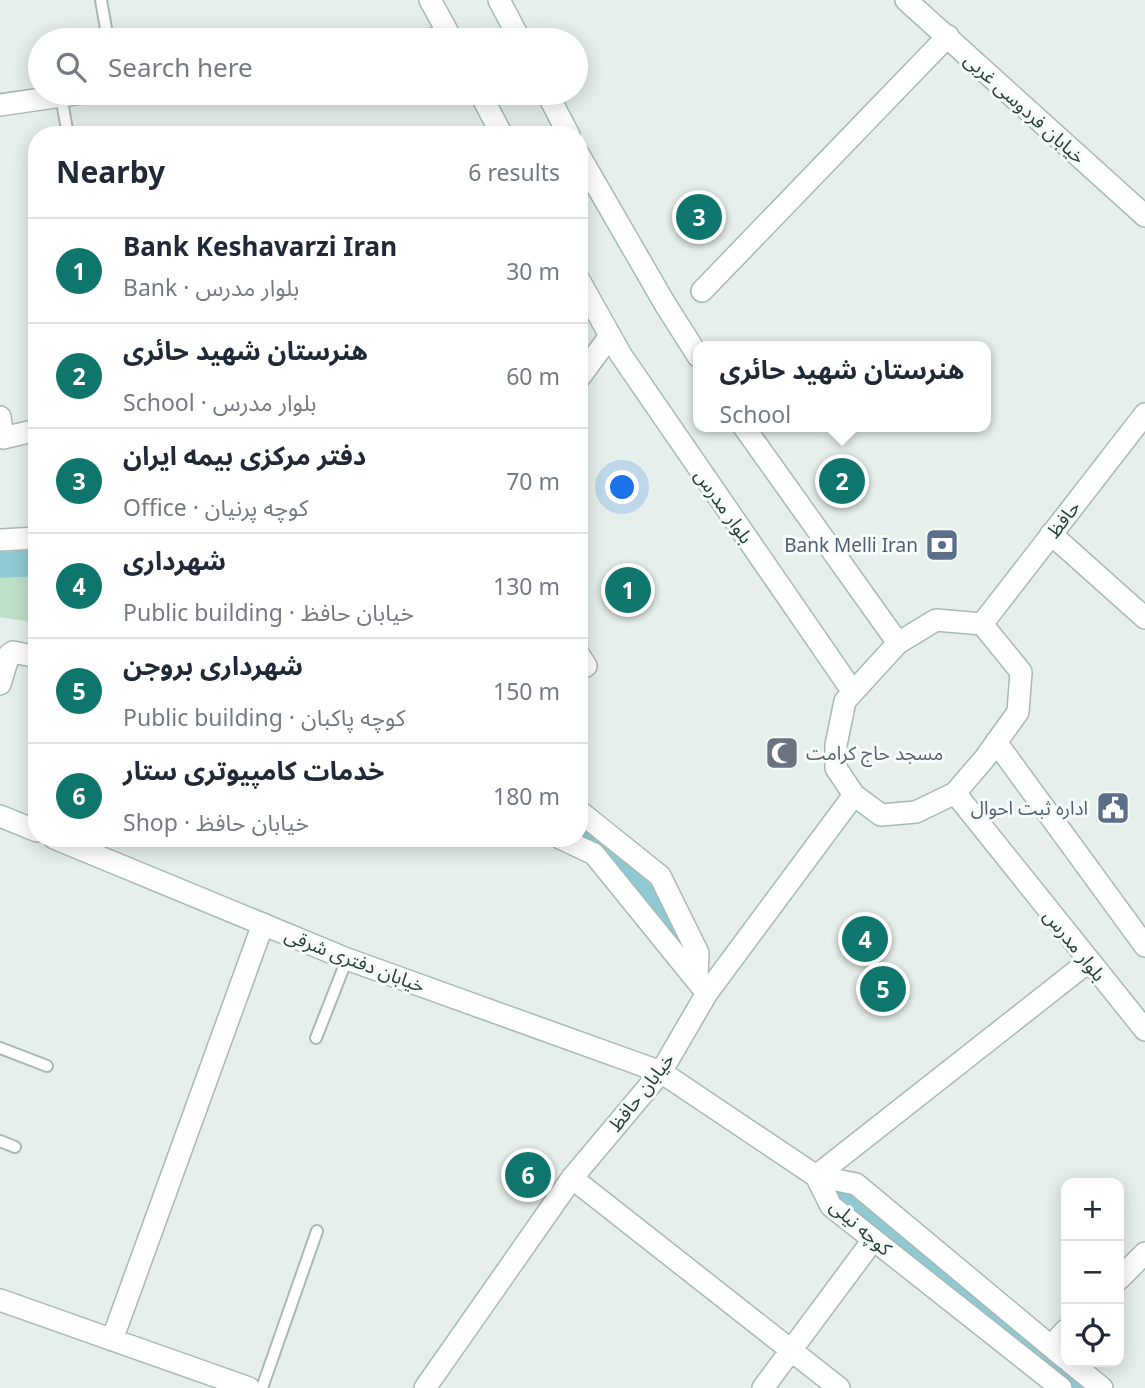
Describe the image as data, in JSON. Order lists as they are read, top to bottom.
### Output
{
  "streets": {
    "street": [
      "خیابان فردوسی غربی",
      "بلوار مدرس",
      "حافظ",
      "خیابان دفتری شرقی",
      "خیابان حافظ",
      "کوچه نیلی"
    ]
  },
  "crossings": [
    ["بلوار مدرس", "حافظ"],
    ["بلوار مدرس", "خیابان حافظ"],
    ["حافظ", "خیابان حافظ"],
    ["خیابان دفتری شرقی", "خیابان حافظ"],
    ["خیابان دفتری شرقی", "کوچه نیلی"],
    ["خیابان حافظ", "کوچه نیلی"]
  ],
  "places": {
    "bank": ["Bank Melli Iran"],
    "mosque": ["مسجد حاج کرامت"],
    "public building": ["اداره ثبت احوال"]
  },
  "page": {
    "search": "Search here",
    "heading": ["Nearby", "6 results"],
    "pins": [
      "3",
      "2",
      "1",
      "4",
      "5",
      "6"
    ],
    "list": [
      {
        "mark": "1",
        "name": "Bank Keshavarzi Iran",
        "note": "Bank · بلوار مدرس",
        "value": "30 m"
      },
      {
        "mark": "2",
        "name": "هنرستان شهید حائری",
        "note": "School · بلوار مدرس",
        "value": "60 m"
      },
      {
        "mark": "3",
        "name": "دفتر مرکزی بیمه ایران",
        "note": "Office · کوچه پرنیان",
        "value": "70 m"
      },
      {
        "mark": "4",
        "name": "شهرداری",
        "note": "Public building · خیابان حافظ",
        "value": "130 m"
      },
      {
        "mark": "5",
        "name": "شهرداری بروجن",
        "note": "Public building · کوچه پاکبان",
        "value": "150 m"
      },
      {
        "mark": "6",
        "name": "خدمات کامپیوتری ستار",
        "note": "Shop · خیابان حافظ",
        "value": "180 m"
      }
    ],
    "popup": ["هنرستان شهید حائری", "School"],
    "map_buttons": ["+", "−"]
  }
}
